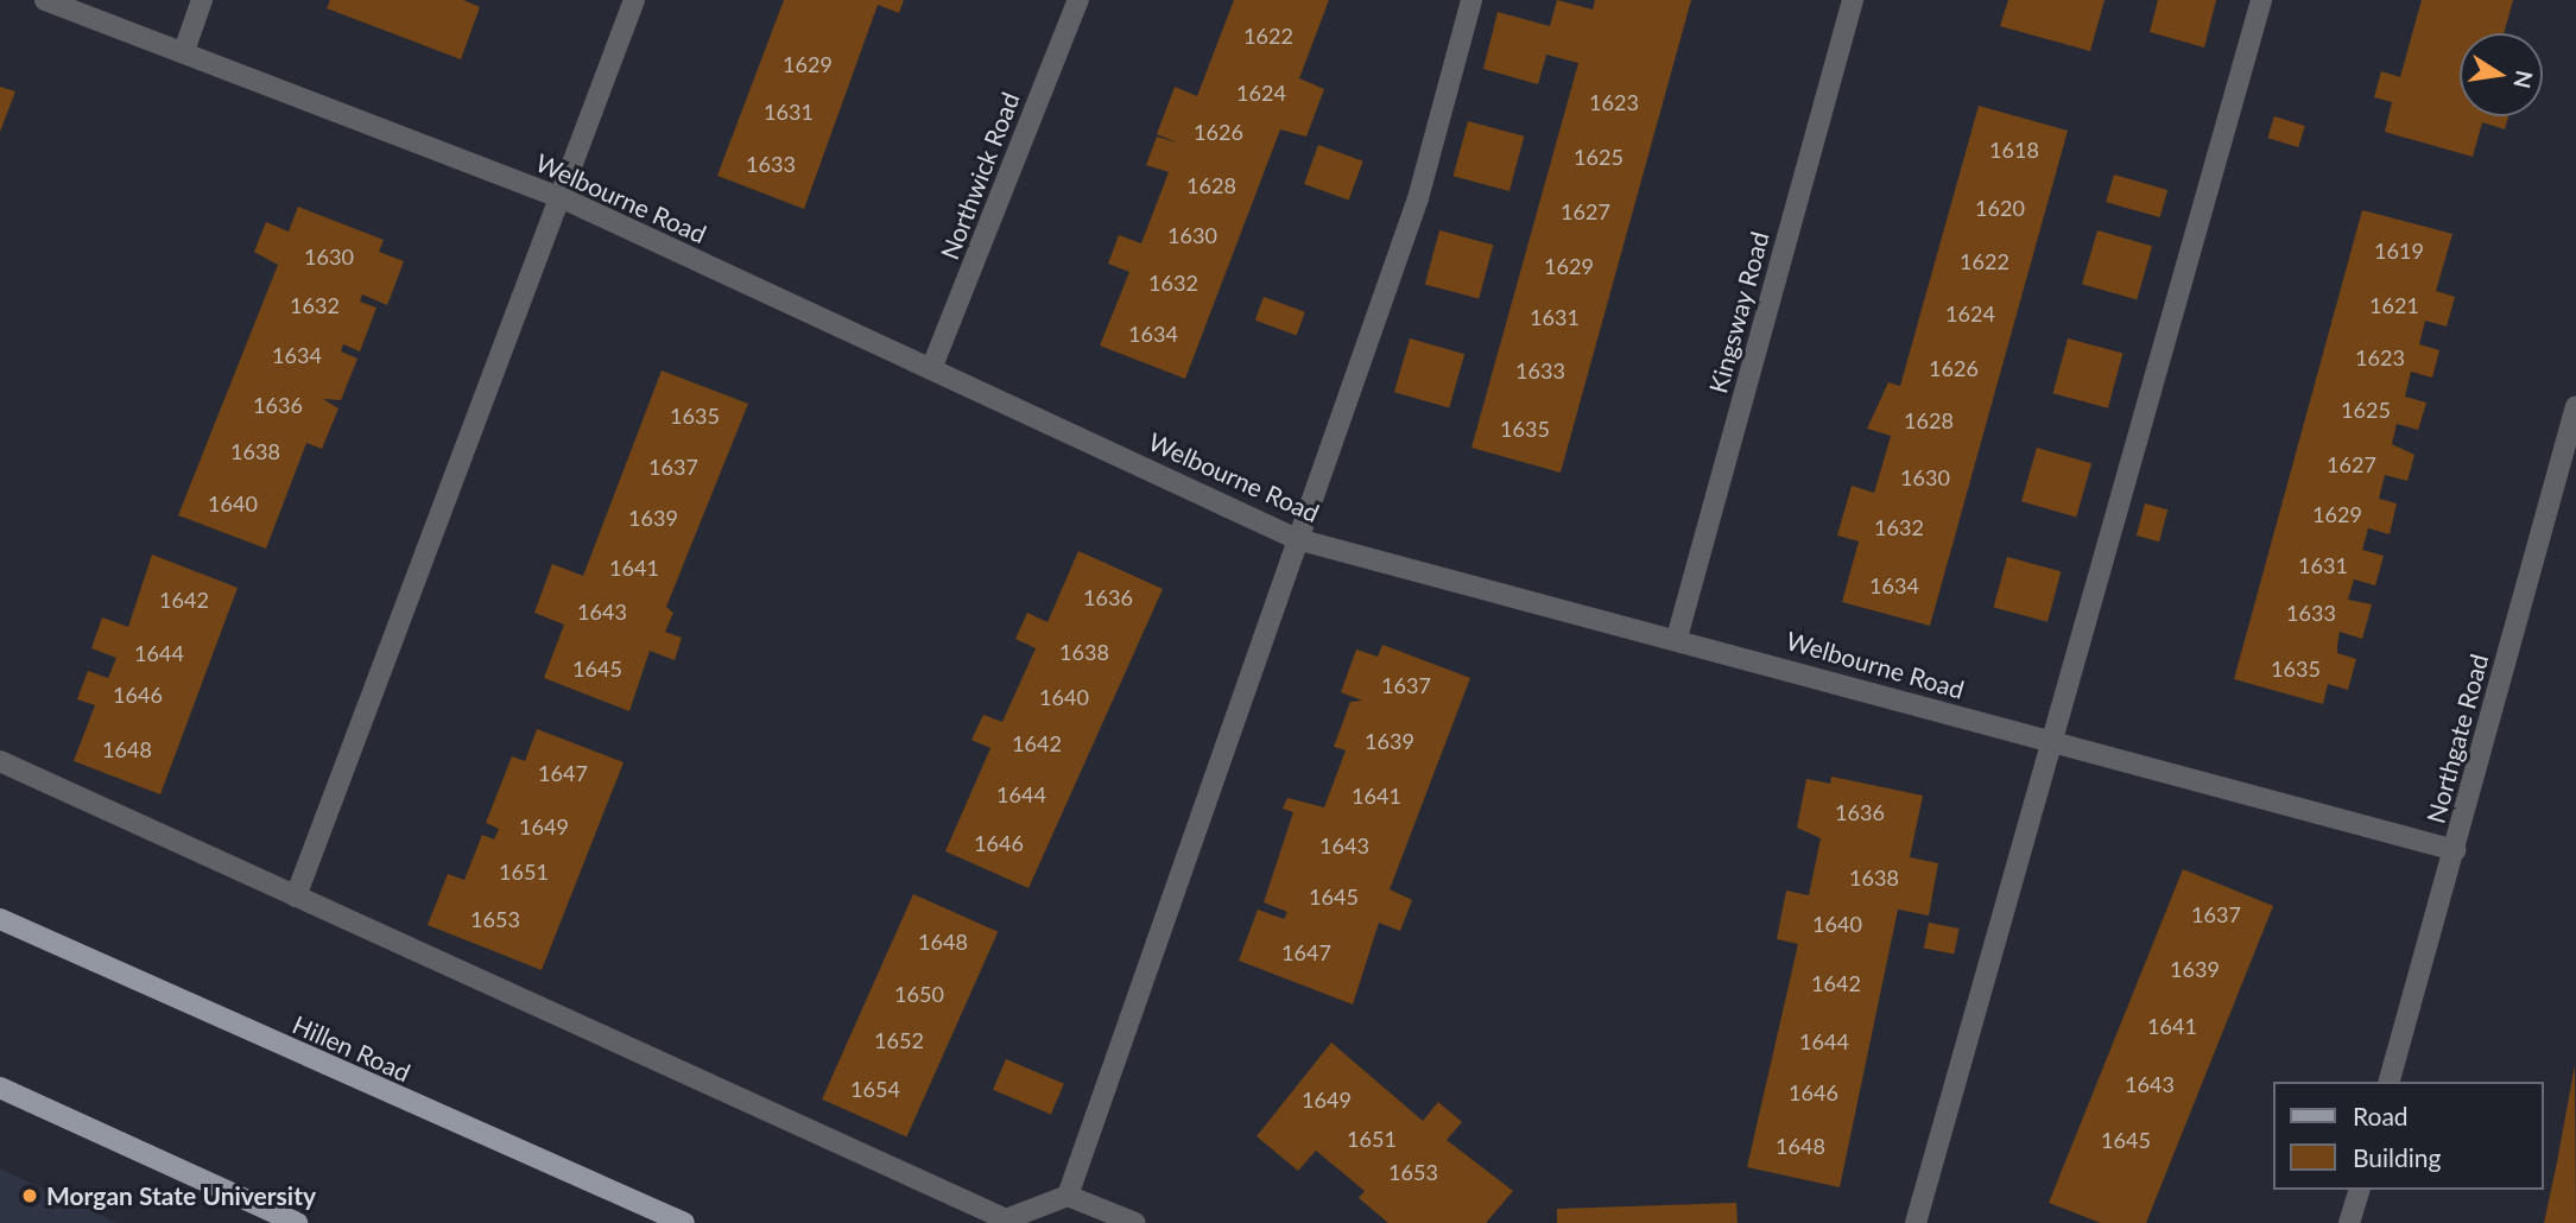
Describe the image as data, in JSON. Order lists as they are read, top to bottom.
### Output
{
  "streets": {
    "main road": ["Hillen Road"],
    "street": [
      "Northwick Road",
      "Welbourne Road",
      "Kingsway Road",
      "Northgate Road"
    ]
  },
  "crossings": [
    ["Northwick Road", "Welbourne Road"],
    ["Welbourne Road", "Kingsway Road"],
    ["Welbourne Road", "Northgate Road"]
  ],
  "places": ["Morgan State University"],
  "house_numbers": [
    "1622",
    "1629",
    "1624",
    "1623",
    "1631",
    "1626",
    "1618",
    "1625",
    "1633",
    "1628",
    "1620",
    "1627",
    "1630",
    "1619",
    "1630",
    "1622",
    "1629",
    "1632",
    "1632",
    "1621",
    "1624",
    "1631",
    "1634",
    "1634",
    "1623",
    "1626",
    "1633",
    "1636",
    "1625",
    "1635",
    "1628",
    "1635",
    "1638",
    "1627",
    "1637",
    "1630",
    "1640",
    "1629",
    "1639",
    "1632",
    "1631",
    "1641",
    "1634",
    "1636",
    "1642",
    "1643",
    "1633",
    "1638",
    "1644",
    "1645",
    "1635",
    "1637",
    "1646",
    "1640",
    "1639",
    "1642",
    "1648",
    "1647",
    "1644",
    "1641",
    "1636",
    "1649",
    "1646",
    "1643",
    "1651",
    "1638",
    "1645",
    "1637",
    "1653",
    "1640",
    "1648",
    "1647",
    "1639",
    "1642",
    "1650",
    "1641",
    "1652",
    "1644",
    "1643",
    "1654",
    "1646",
    "1649",
    "1651",
    "1645",
    "1648",
    "1653"
  ],
  "legend": ["Road", "Building"],
  "north": "right"
}
